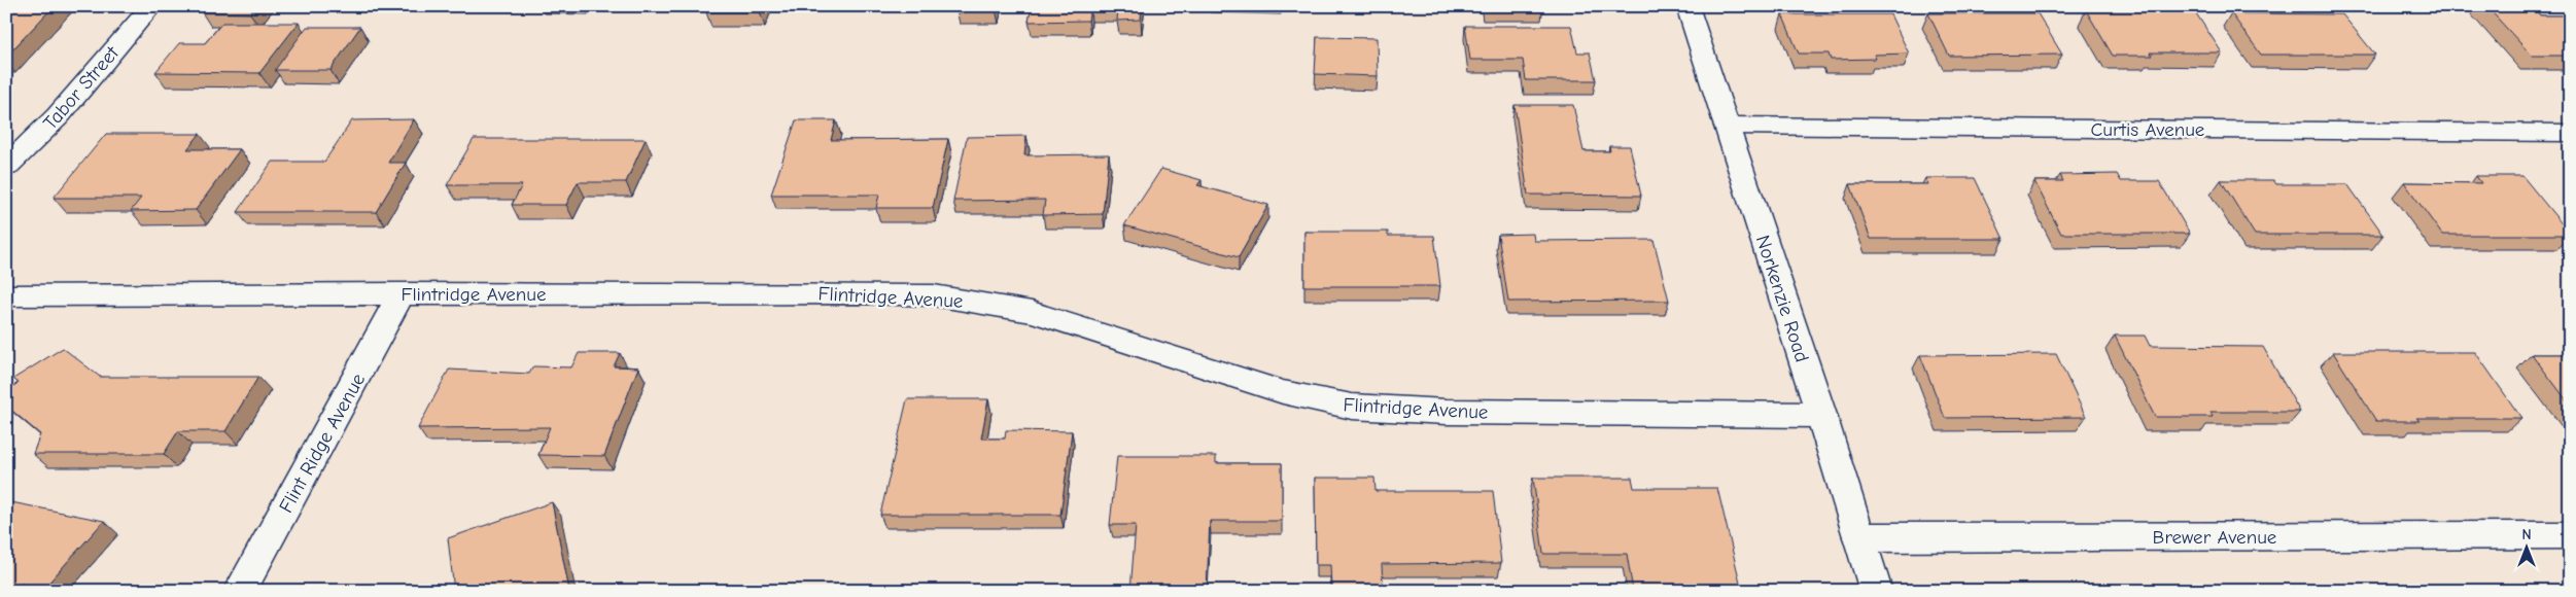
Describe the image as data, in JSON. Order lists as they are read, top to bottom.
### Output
{
  "streets": {
    "street": [
      "Tabor Street",
      "Curtis Avenue",
      "Flintridge Avenue",
      "Norkenzie Road",
      "Flint Ridge Avenue",
      "Brewer Avenue"
    ]
  },
  "crossings": [
    ["Curtis Avenue", "Norkenzie Road"],
    ["Flintridge Avenue", "Norkenzie Road"],
    ["Flintridge Avenue", "Flint Ridge Avenue"],
    ["Norkenzie Road", "Brewer Avenue"]
  ],
  "north": "top"
}
